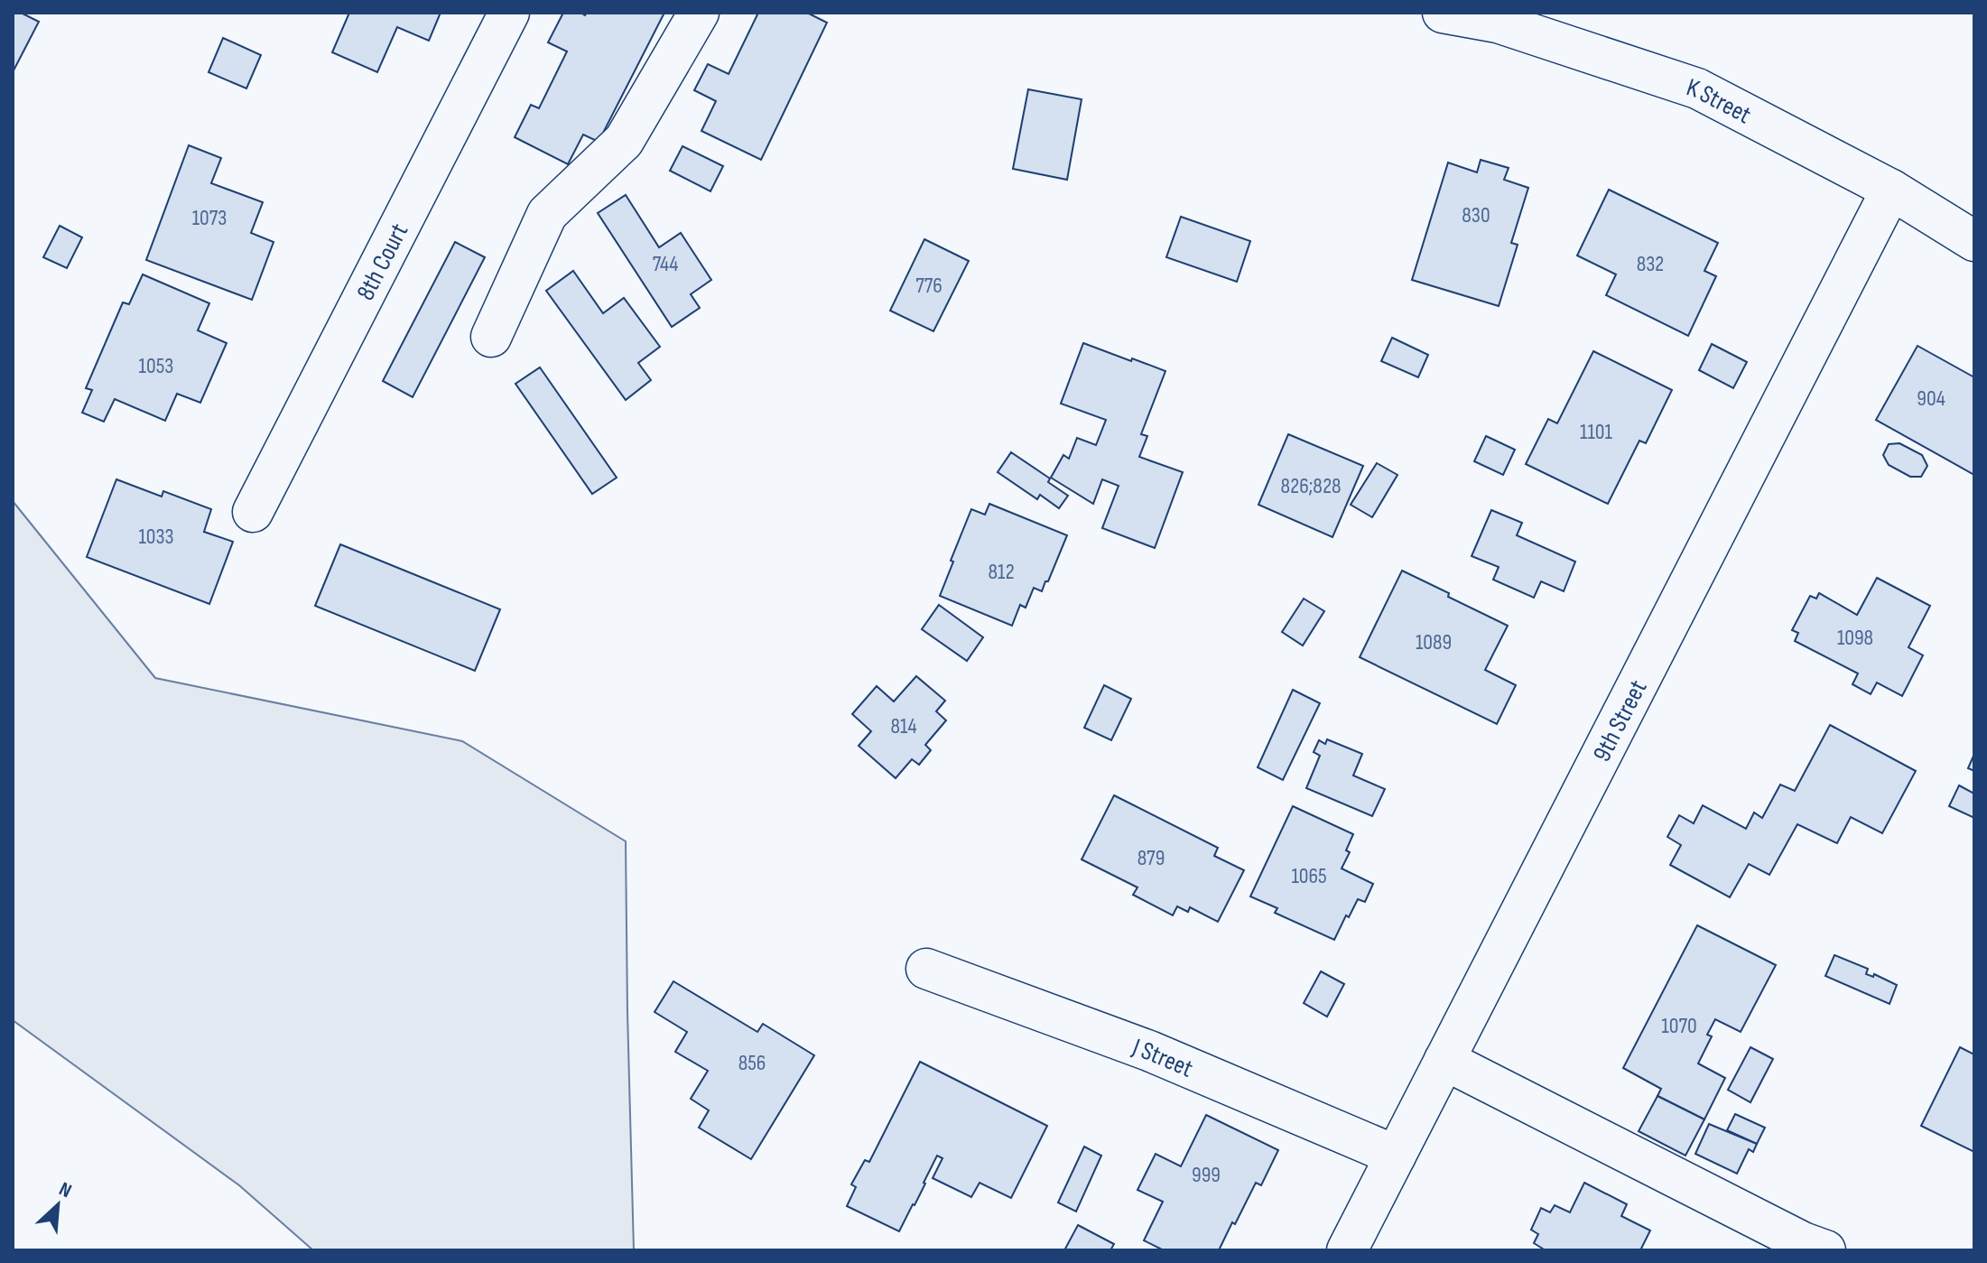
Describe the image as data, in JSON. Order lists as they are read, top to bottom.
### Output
{
  "streets": {
    "street": [
      "K Street",
      "8th Court",
      "9th Street",
      "J Street"
    ]
  },
  "crossings": [
    ["K Street", "9th Street"],
    ["9th Street", "J Street"]
  ],
  "house_numbers": [
    "830",
    "1073",
    "744",
    "832",
    "776",
    "1053",
    "904",
    "1101",
    "826;828",
    "1033",
    "812",
    "1098",
    "1089",
    "814",
    "879",
    "1065",
    "1070",
    "856",
    "999"
  ],
  "north": "top right"
}
